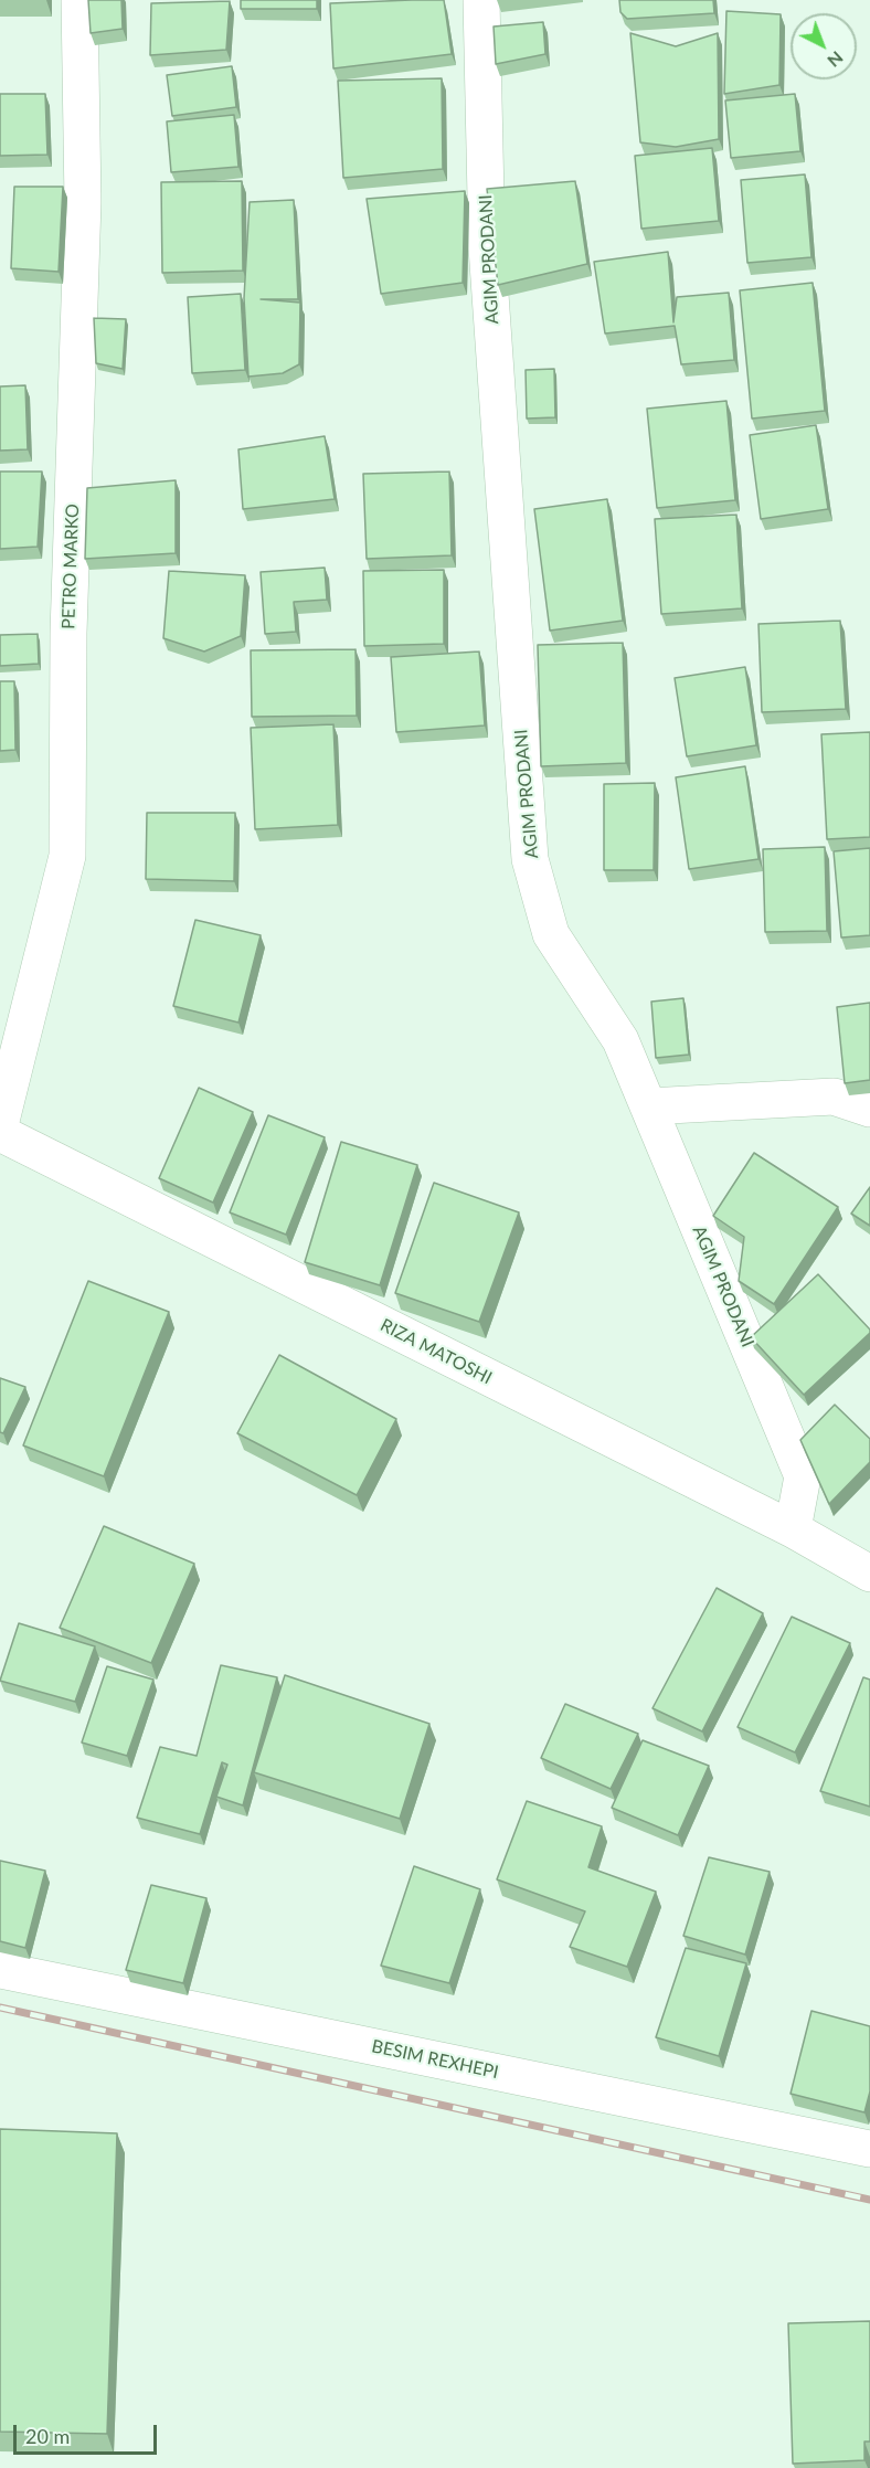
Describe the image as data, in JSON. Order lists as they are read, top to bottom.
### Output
{
  "streets": {
    "street": [
      "AGIM PRODANI",
      "PETRO MARKO",
      "RIZA MATOSHI",
      "BESIM REXHEPI"
    ]
  },
  "crossings": [
    ["AGIM PRODANI", "RIZA MATOSHI"]
  ],
  "scale_bar": "20 m",
  "north": "bottom right"
}
